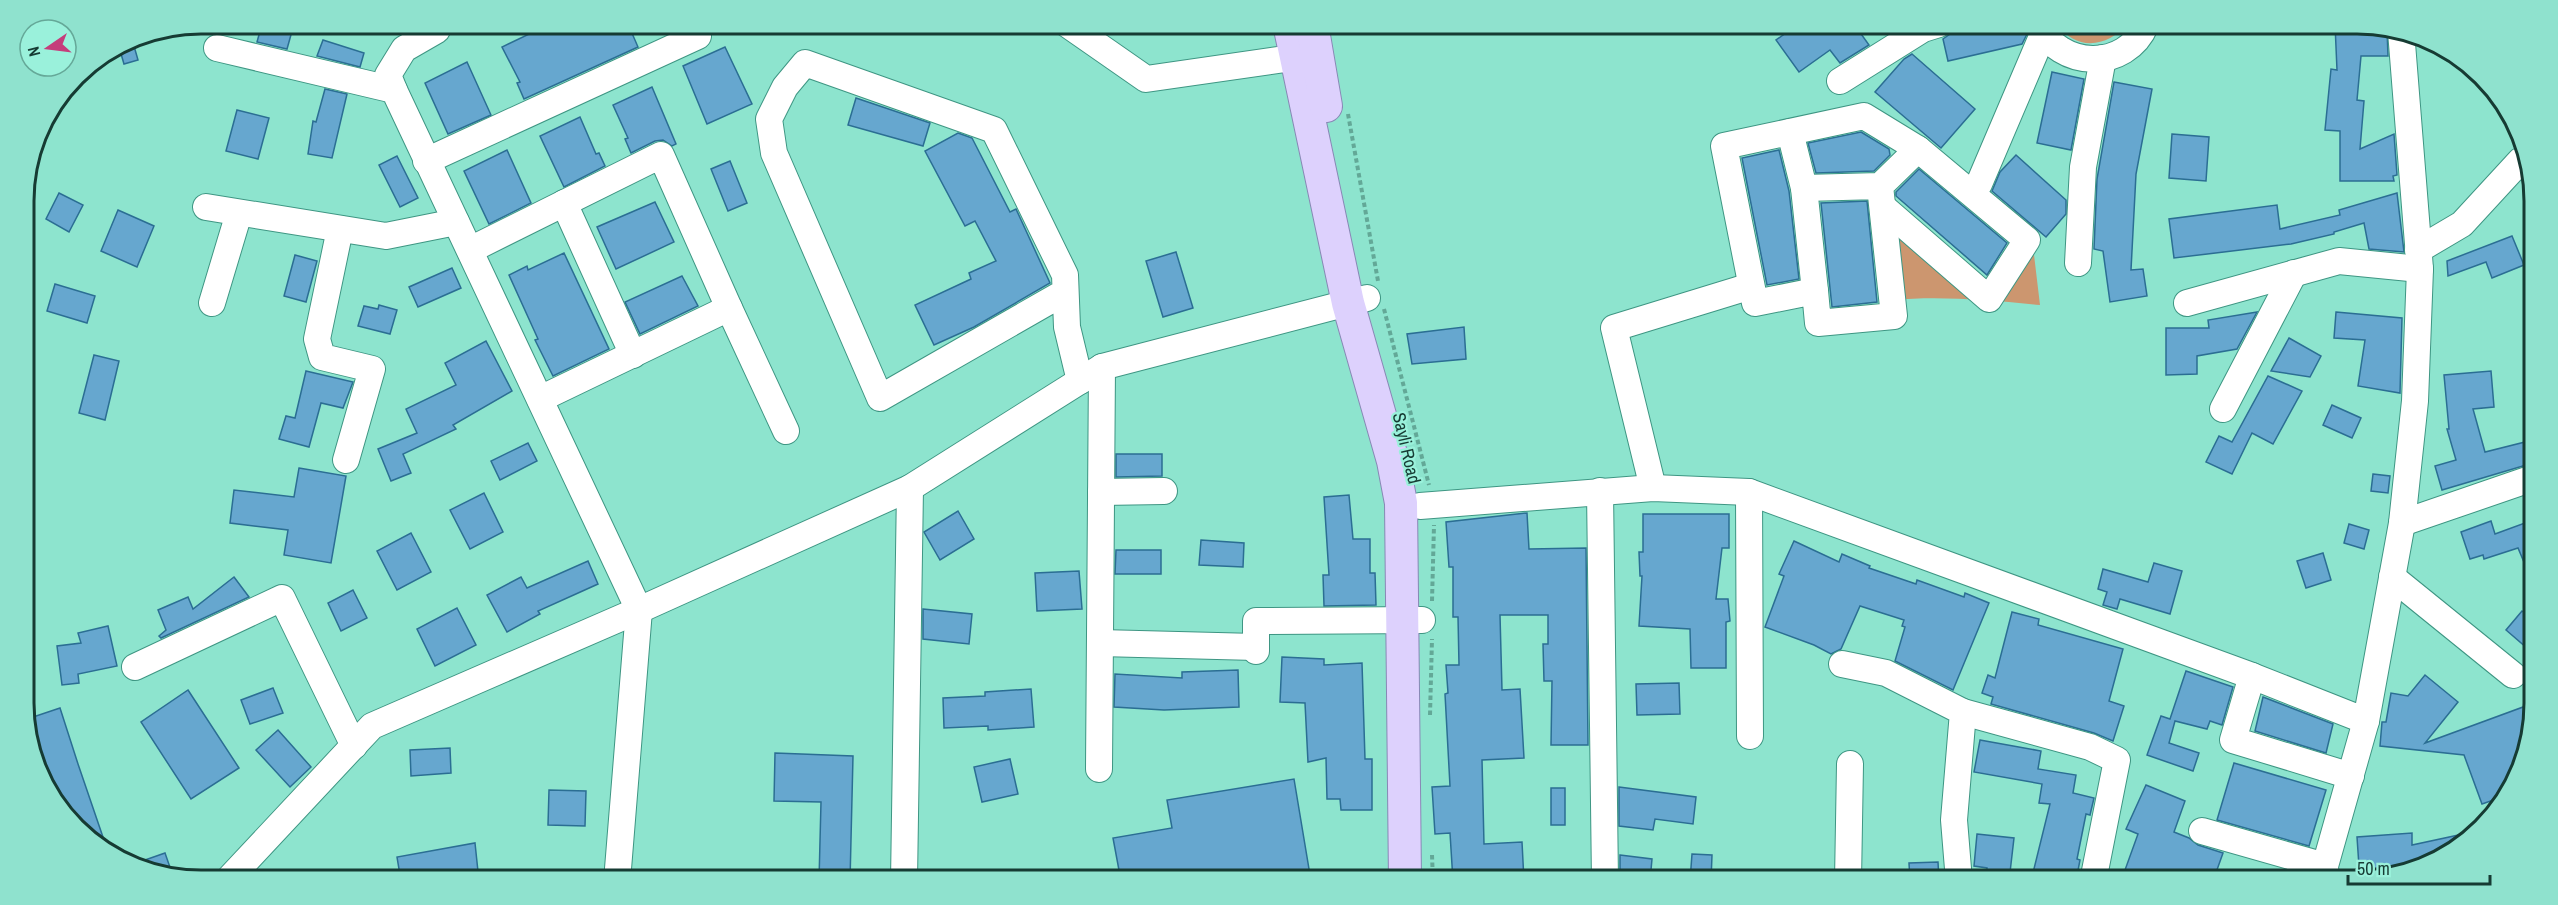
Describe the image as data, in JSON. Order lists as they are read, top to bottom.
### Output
{
  "streets": {
    "main road": ["Sayli Road"]
  },
  "scale_bar": "50 m",
  "north": "left"
}
